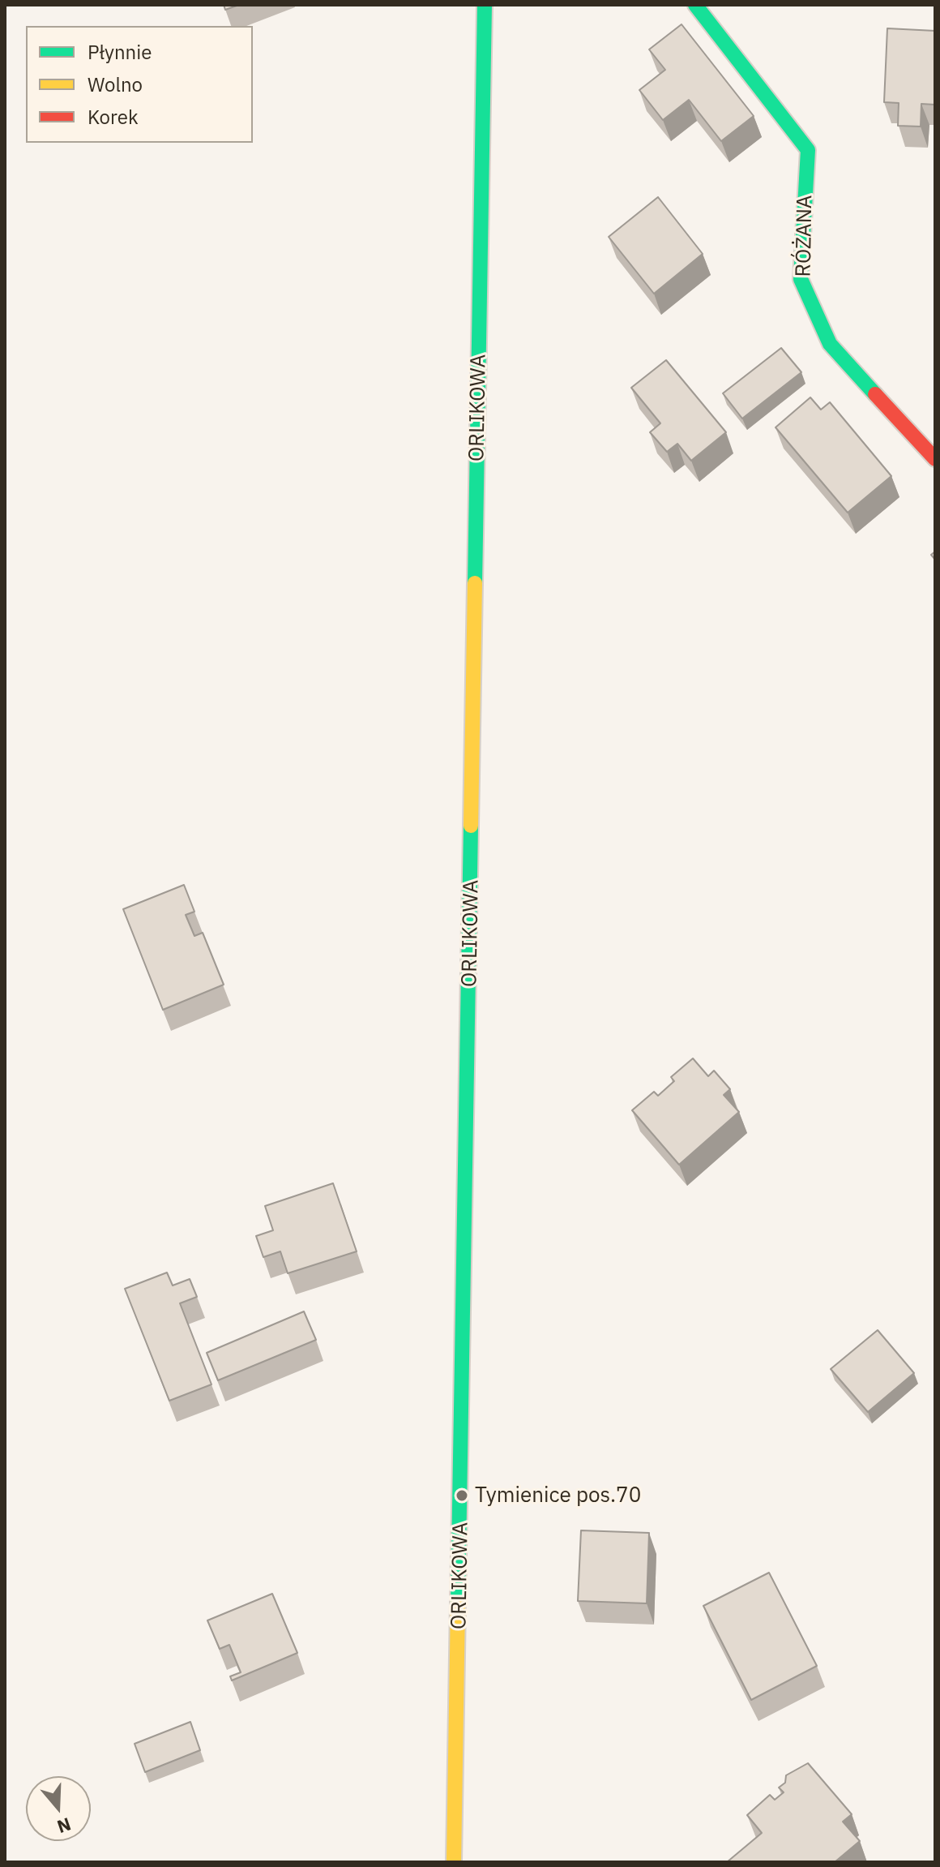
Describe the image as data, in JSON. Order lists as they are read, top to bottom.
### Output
{
  "streets": {
    "street": ["RÓŻANA", "ORLIKOWA"]
  },
  "places": ["Tymienice pos.70"],
  "legend": ["Płynnie", "Wolno", "Korek"],
  "north": "bottom"
}
